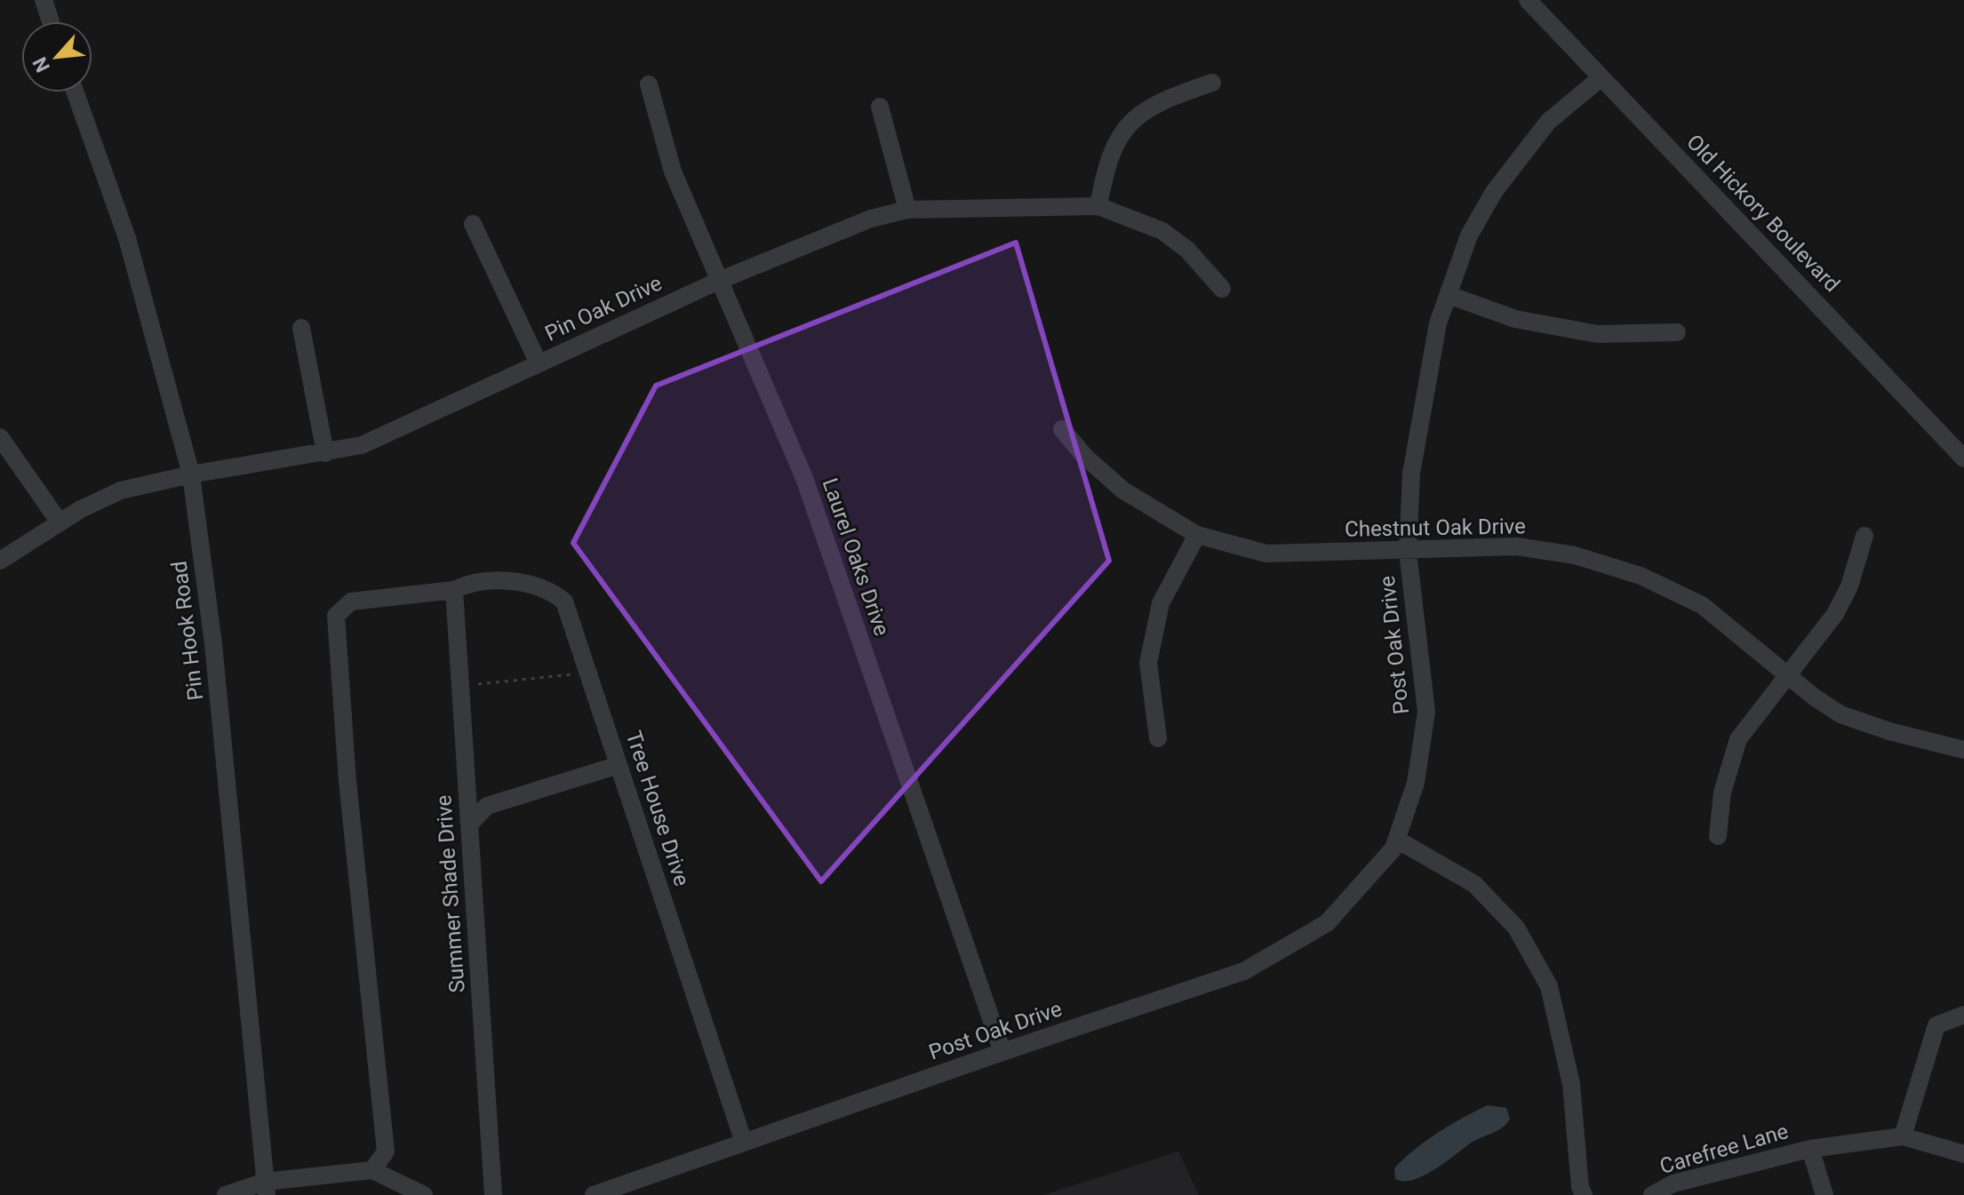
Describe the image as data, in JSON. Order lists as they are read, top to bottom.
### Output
{
  "streets": {
    "street": [
      "Old Hickory Boulevard",
      "Pin Oak Drive",
      "Chestnut Oak Drive",
      "Laurel Oaks Drive",
      "Pin Hook Road",
      "Post Oak Drive",
      "Tree House Drive",
      "Summer Shade Drive",
      "Carefree Lane"
    ]
  },
  "crossings": [
    ["Old Hickory Boulevard", "Post Oak Drive"],
    ["Pin Oak Drive", "Laurel Oaks Drive"],
    ["Pin Oak Drive", "Pin Hook Road"],
    ["Chestnut Oak Drive", "Post Oak Drive"],
    ["Laurel Oaks Drive", "Post Oak Drive"],
    ["Post Oak Drive", "Tree House Drive"],
    ["Tree House Drive", "Summer Shade Drive"]
  ],
  "north": "bottom left"
}
